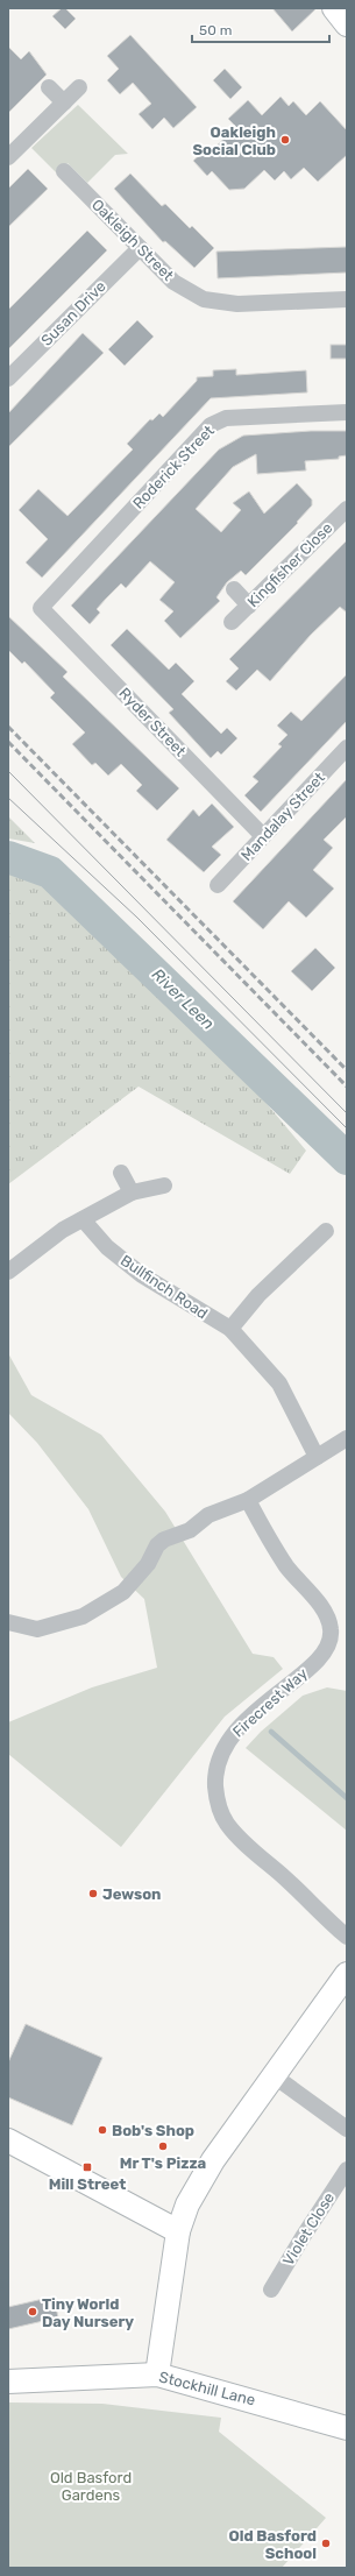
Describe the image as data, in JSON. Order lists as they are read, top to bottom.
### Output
{
  "streets": {
    "main road": ["Stockhill Lane"],
    "street": [
      "Oakleigh Street",
      "Susan Drive",
      "Roderick Street",
      "Kingfisher Close",
      "Ryder Street",
      "Mandalay Street",
      "Bullfinch Road",
      "Firecrest Way",
      "Violet Close"
    ]
  },
  "crossings": [
    ["Oakleigh Street", "Susan Drive"],
    ["Roderick Street", "Ryder Street"],
    ["Ryder Street", "Mandalay Street"]
  ],
  "water": ["River Leen"],
  "parks": ["Old Basford Gardens"],
  "places": {
    "other": [
      "Oakleigh Social Club",
      "Jewson",
      "Bob's Shop",
      "Mr T's Pizza",
      "Tiny World Day Nursery",
      "Old Basford School"
    ],
    "transit": ["Mill Street"]
  },
  "scale_bar": "50 m"
}
